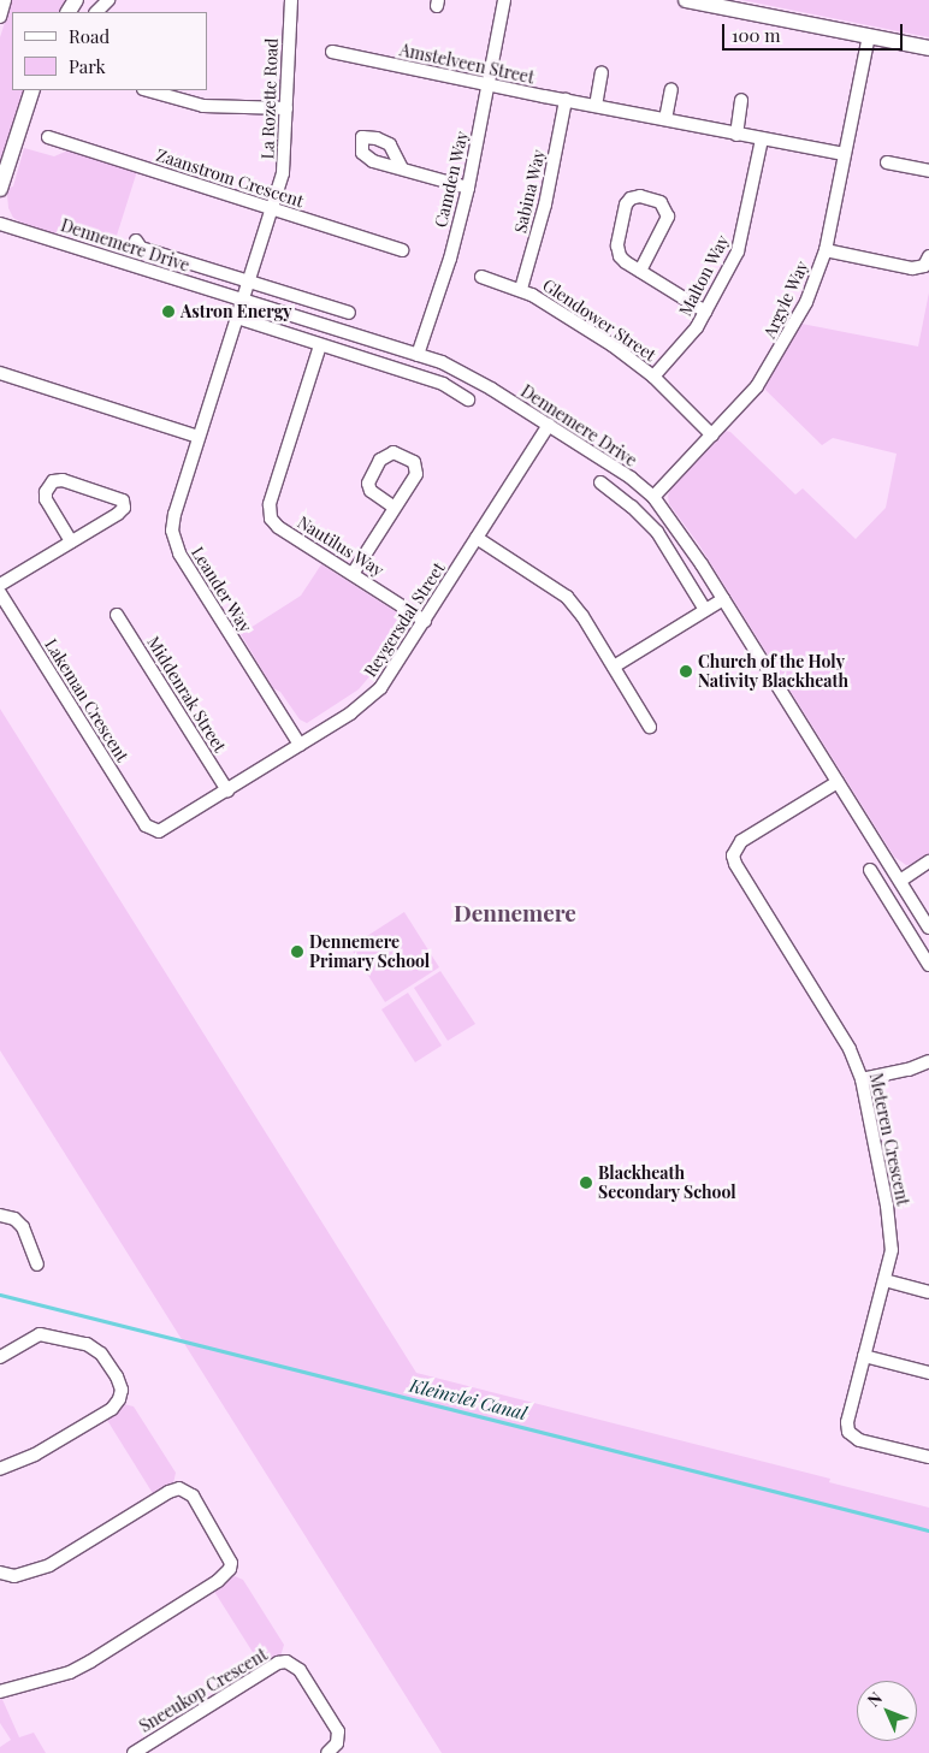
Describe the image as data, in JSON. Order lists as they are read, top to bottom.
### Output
{
  "streets": {
    "street": [
      "Amstelveen Street",
      "La Rozette Road",
      "Zaanstrom Crescent",
      "Camden Way",
      "Sabina Way",
      "Dennemere Drive",
      "Malton Way",
      "Argyle Way",
      "Glendower Street",
      "Nautilus Way",
      "Leander Way",
      "Reygersdal Street",
      "Middenrak Street",
      "Lakeman Crescent",
      "Meteren Crescent",
      "Sneeukop Crescent"
    ]
  },
  "crossings": [
    ["Amstelveen Street", "Camden Way"],
    ["Amstelveen Street", "Sabina Way"],
    ["Amstelveen Street", "Malton Way"],
    ["Amstelveen Street", "Argyle Way"],
    ["La Rozette Road", "Zaanstrom Crescent"],
    ["La Rozette Road", "Dennemere Drive"],
    ["La Rozette Road", "Leander Way"],
    ["Camden Way", "Dennemere Drive"],
    ["Sabina Way", "Glendower Street"],
    ["Dennemere Drive", "Argyle Way"],
    ["Dennemere Drive", "Leander Way"],
    ["Dennemere Drive", "Reygersdal Street"],
    ["Dennemere Drive", "Meteren Crescent"],
    ["Malton Way", "Glendower Street"],
    ["Argyle Way", "Glendower Street"],
    ["Nautilus Way", "Reygersdal Street"],
    ["Leander Way", "Reygersdal Street"],
    ["Reygersdal Street", "Middenrak Street"],
    ["Reygersdal Street", "Lakeman Crescent"]
  ],
  "districts": ["Dennemere"],
  "water": ["Kleinvlei Canal"],
  "places": [
    "Astron Energy",
    "Church of the Holy Nativity Blackheath",
    "Dennemere Primary School",
    "Blackheath Secondary School"
  ],
  "legend": ["Road", "Park"],
  "scale_bar": "100 m",
  "north": "top left"
}
